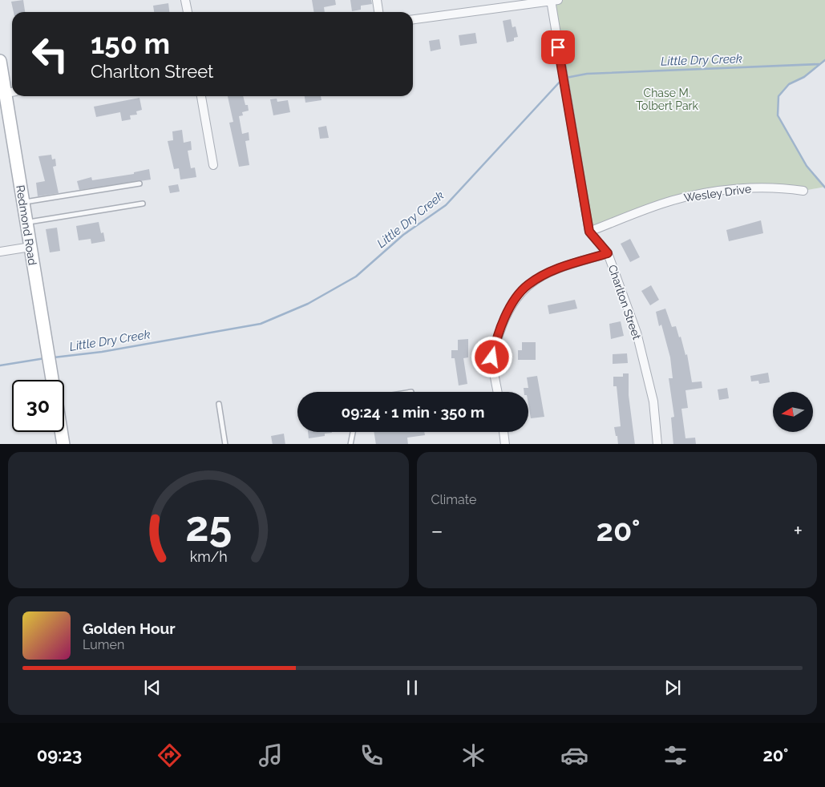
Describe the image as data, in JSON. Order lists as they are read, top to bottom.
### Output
{
  "streets": {
    "street": ["Wesley Drive", "Redmond Road", "Charlton Street"]
  },
  "crossings": [
    ["Wesley Drive", "Charlton Street"]
  ],
  "water": ["Little Dry Creek"],
  "parks": ["Chase M. Tolbert Park"],
  "north": "left",
  "page": {
    "turn": ["150 m", "Charlton Street"],
    "limit": "30",
    "trip": "09:24 · 1 min · 350 m",
    "tile": "Climate",
    "heat": ["−", "20°", "+"],
    "song": ["Golden Hour", "Lumen"],
    "tabs": ["09:23", "20°"],
    "gauge": ["25", "km/h"]
  }
}
